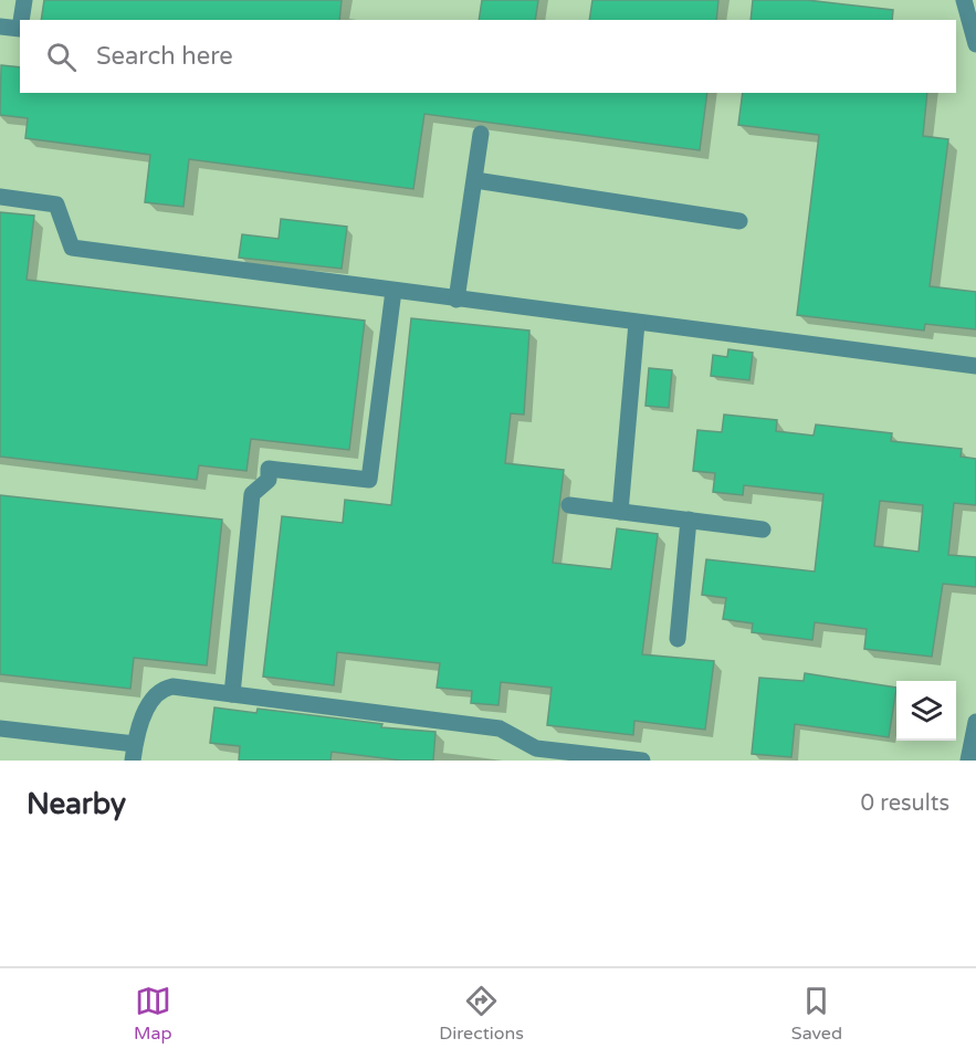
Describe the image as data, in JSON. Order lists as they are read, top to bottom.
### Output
{
  "page": {
    "search": "Search here",
    "heading": ["Nearby", "0 results"],
    "nav": ["Map", "Directions", "Saved"]
  }
}
